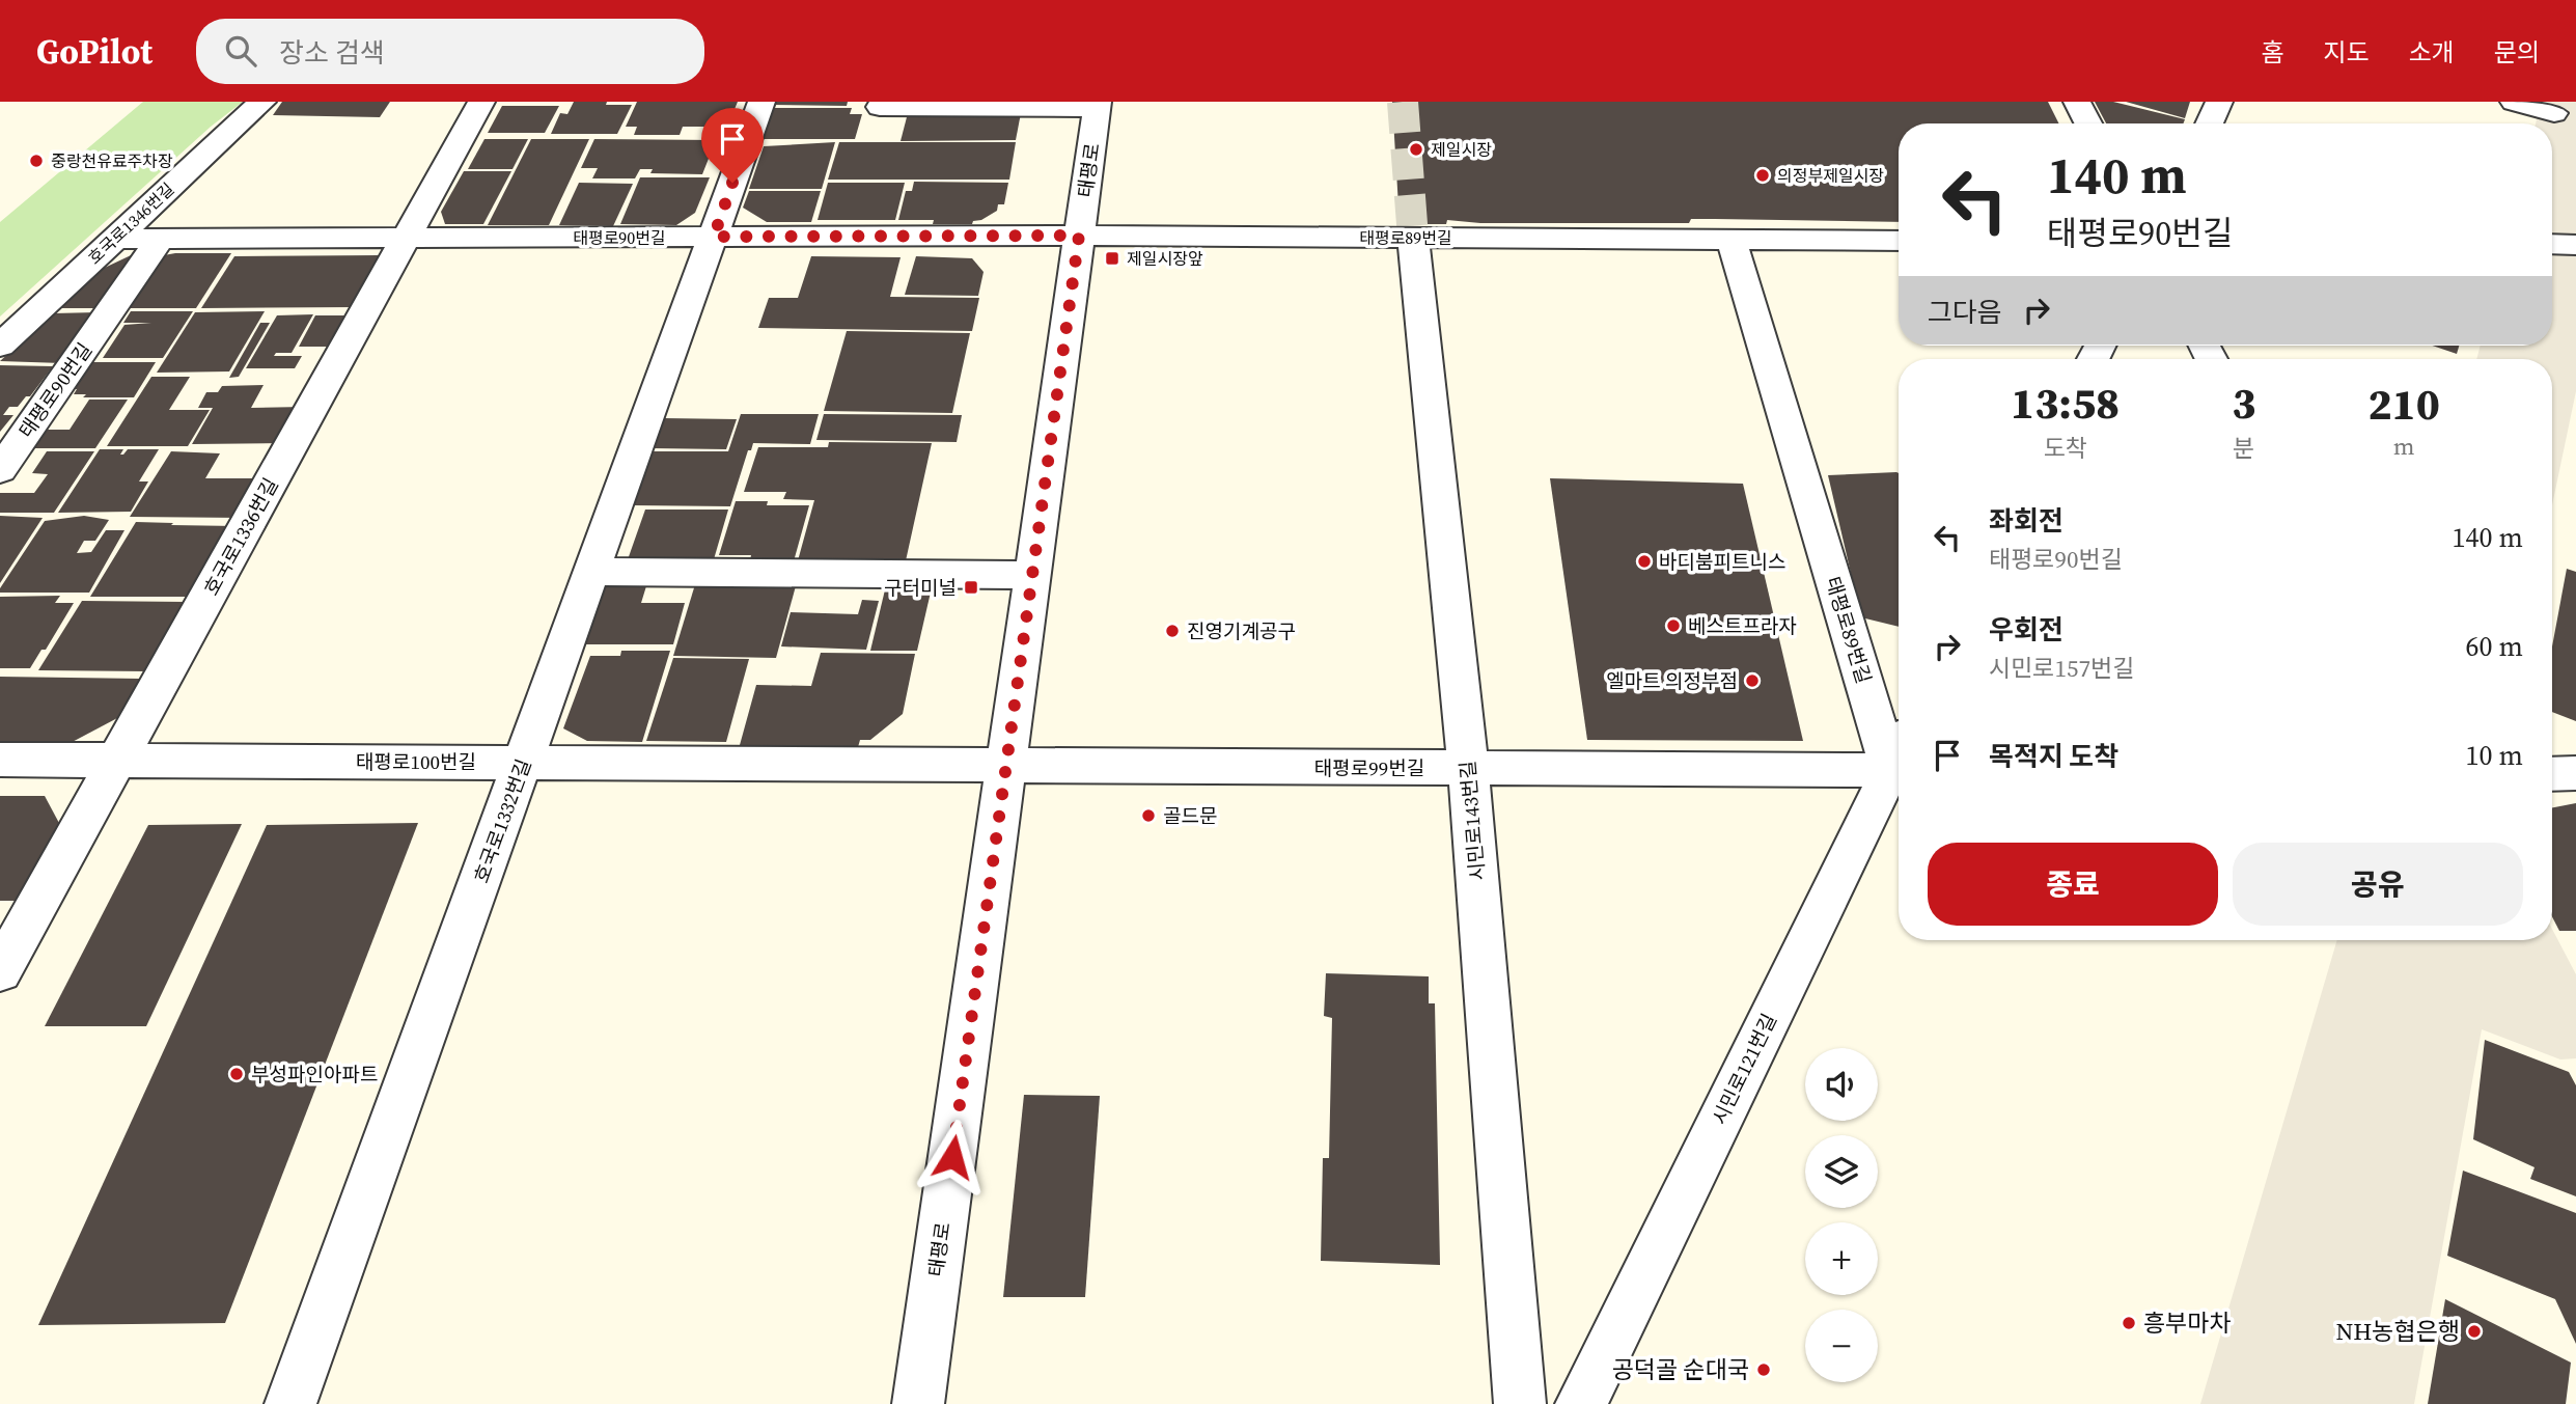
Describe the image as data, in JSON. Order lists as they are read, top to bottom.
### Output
{
  "streets": {
    "street": [
      "태평로",
      "호국로1346번길",
      "태평로90번길",
      "태평로89번길",
      "호국로1336번길",
      "태평로100번길",
      "태평로99번길",
      "호국로1332번길",
      "시민로143번길",
      "시민로121번길"
    ]
  },
  "crossings": [
    ["태평로", "태평로90번길"],
    ["태평로", "태평로89번길"],
    ["태평로", "태평로100번길"],
    ["태평로", "태평로99번길"],
    ["호국로1346번길", "태평로90번길"],
    ["태평로90번길", "태평로89번길"],
    ["태평로90번길", "호국로1336번길"],
    ["태평로90번길", "호국로1332번길"],
    ["태평로89번길", "시민로143번길"],
    ["호국로1336번길", "태평로100번길"],
    ["태평로100번길", "태평로99번길"],
    ["태평로100번길", "호국로1332번길"],
    ["태평로99번길", "시민로143번길"]
  ],
  "places": {
    "other": [
      "제일시장",
      "중랑천유료주차장",
      "의정부제일시장",
      "바디붐피트니스",
      "베스트프라자",
      "진영기계공구",
      "엘마트 의정부점",
      "골드문",
      "부성파인아파트",
      "흥부마차",
      "NH농협은행",
      "공덕골 순대국"
    ],
    "transit": ["제일시장앞", "구터미널"]
  },
  "page": {
    "header": "GoPilot",
    "search": "장소 검색",
    "nav": [
      "홈",
      "지도",
      "소개",
      "문의"
    ],
    "turn": ["140 m", "태평로90번길"],
    "then": "그다음",
    "eta": [
      "13:58",
      "도착",
      "3",
      "분",
      "210",
      "m"
    ],
    "list": [
      {
        "name": "좌회전",
        "note": "태평로90번길",
        "value": "140 m"
      },
      {
        "name": "우회전",
        "note": "시민로157번길",
        "value": "60 m"
      },
      {
        "name": "목적지 도착",
        "value": "10 m"
      }
    ],
    "buttons": ["종료", "공유"],
    "map_buttons": ["+", "−"]
  }
}
